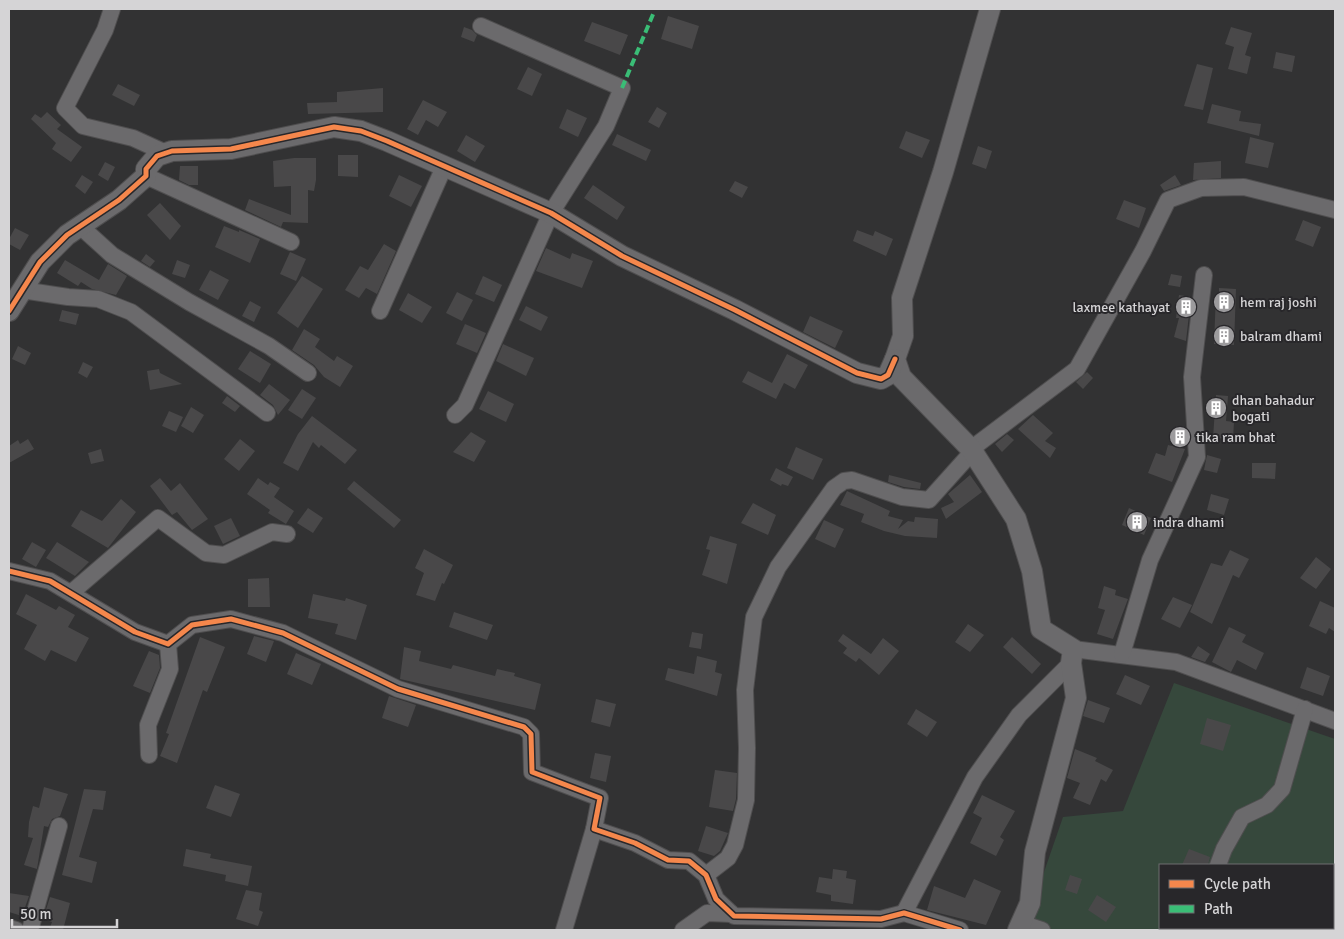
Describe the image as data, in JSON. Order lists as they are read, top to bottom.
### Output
{
  "places": {
    "building": [
      "hem raj joshi",
      "laxmee kathayat",
      "balram dhami",
      "dhan bahadur bogati",
      "tika ram bhat",
      "indra dhami"
    ]
  },
  "legend": ["Cycle path", "Path"],
  "scale_bar": "50 m"
}
